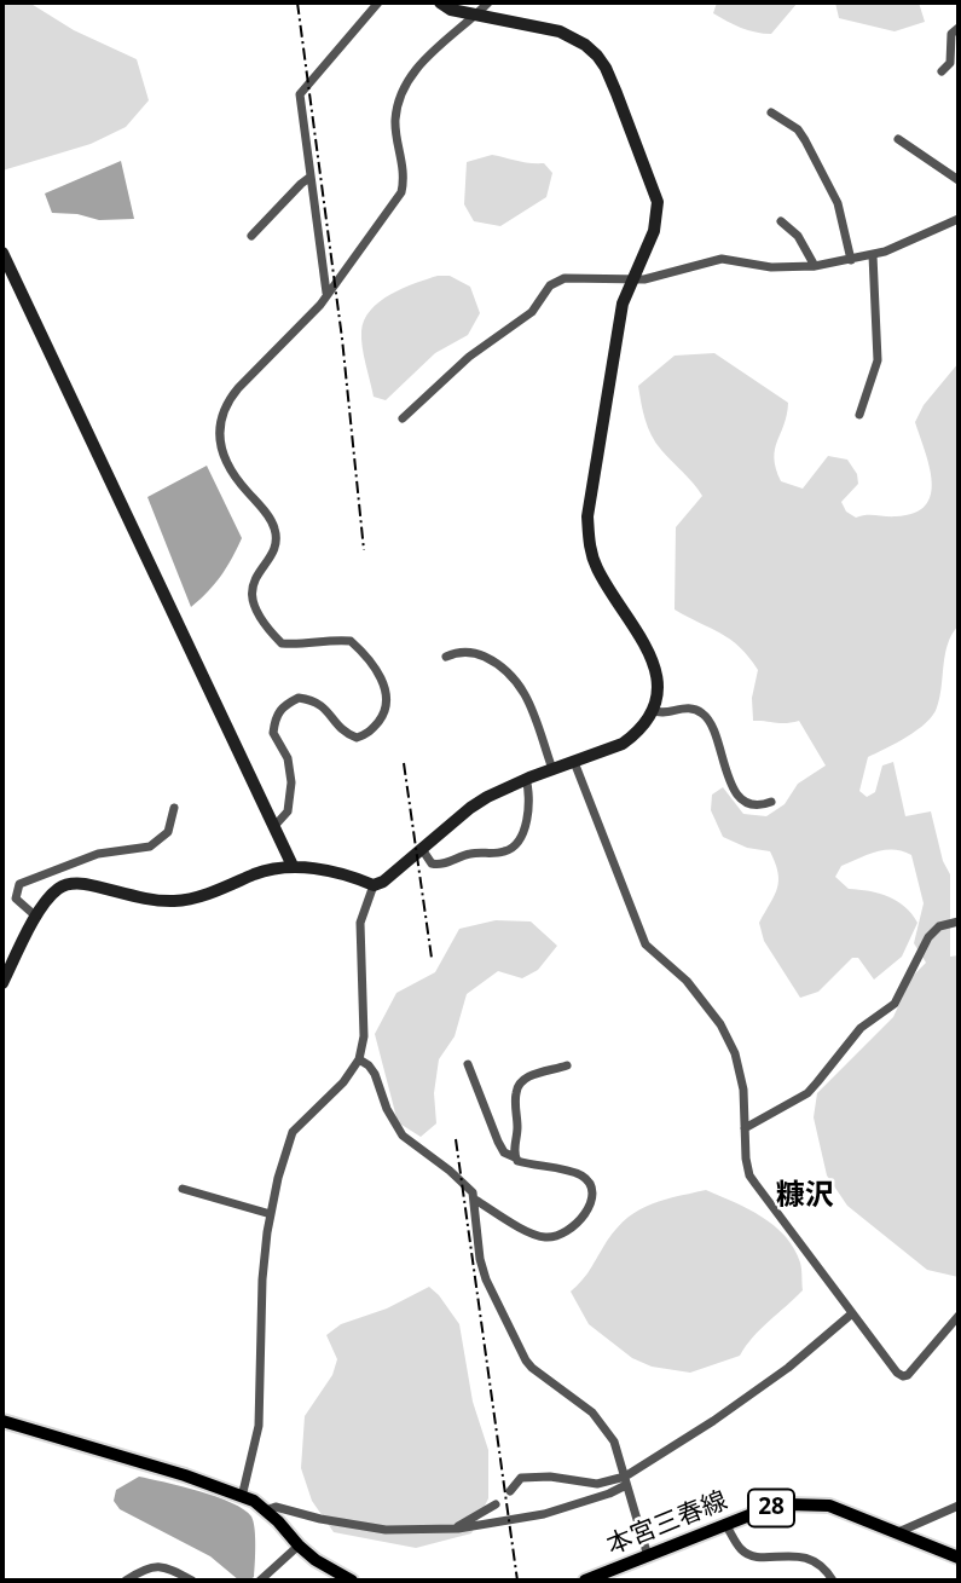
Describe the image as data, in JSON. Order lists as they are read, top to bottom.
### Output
{
  "streets": {
    "main road": ["28", "本宮三春線"]
  },
  "districts": ["糠沢"]
}
